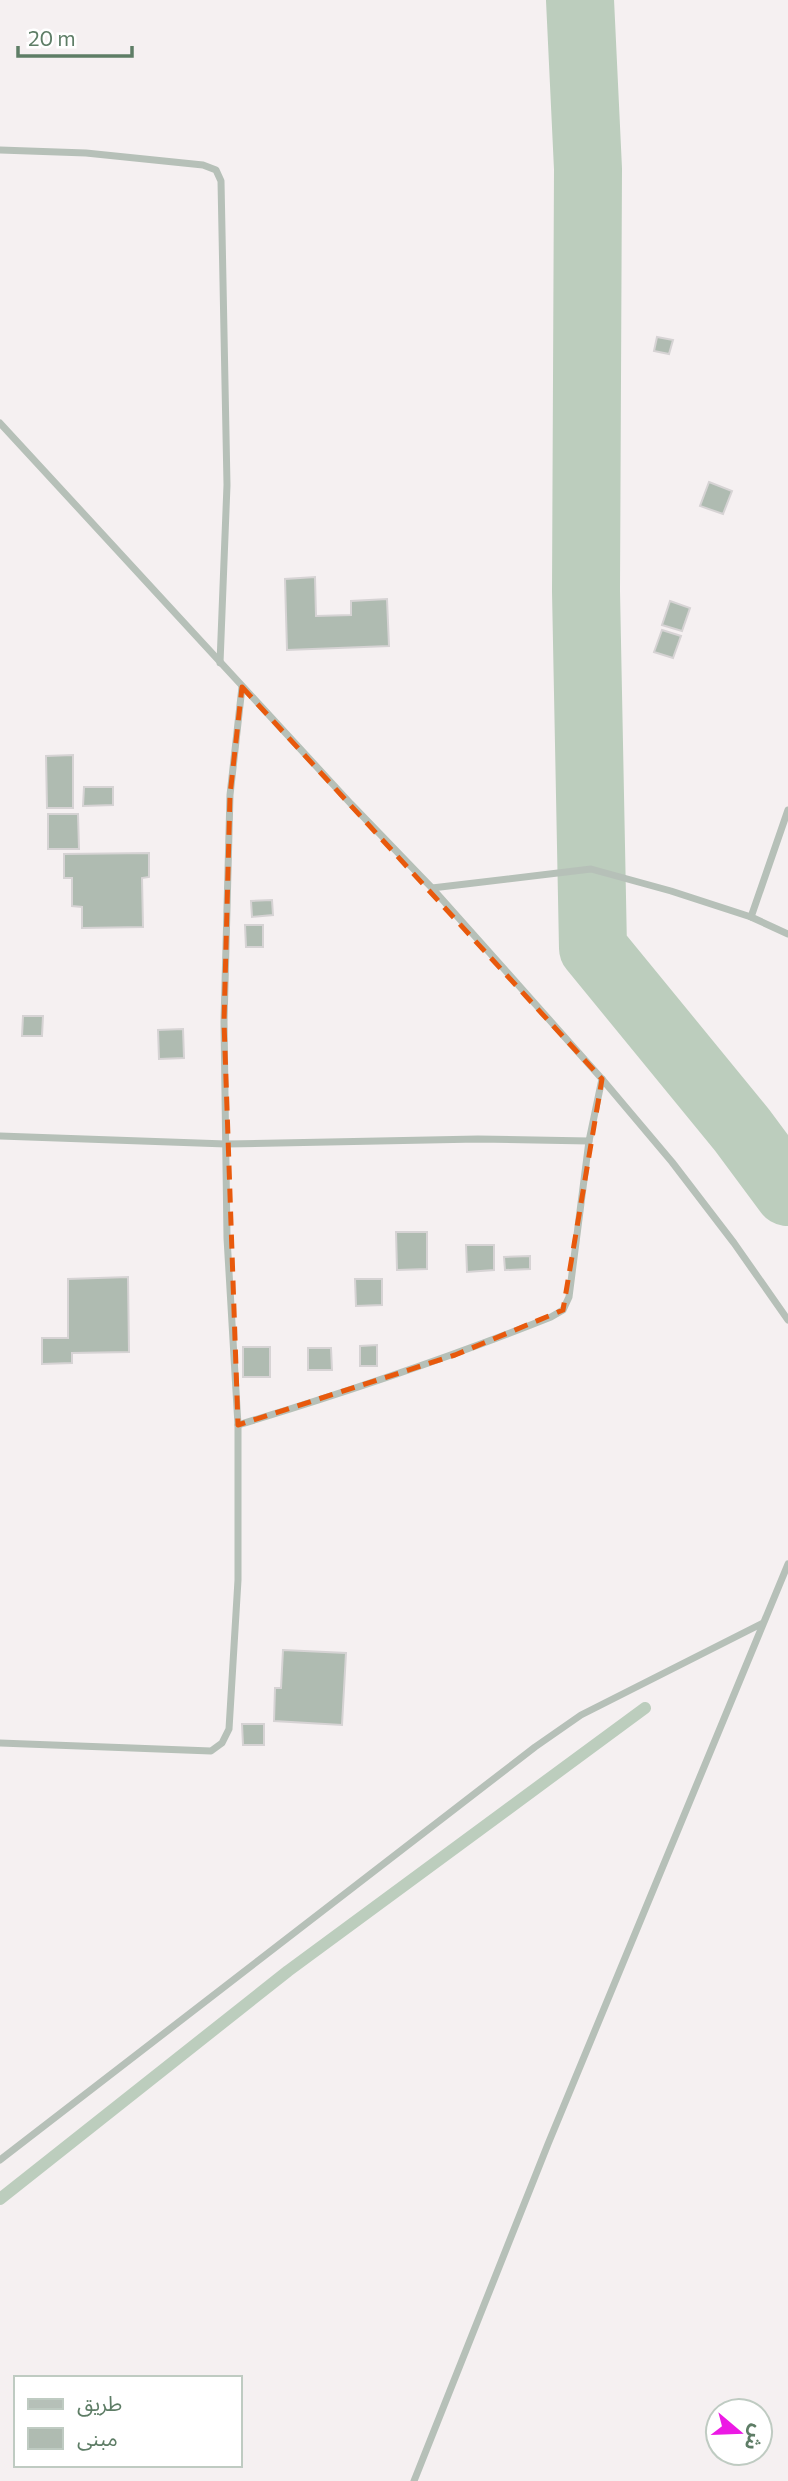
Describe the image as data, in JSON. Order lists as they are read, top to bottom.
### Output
{
  "legend": ["طريق", "مبنى"],
  "scale_bar": "20 m",
  "north": "right"
}
